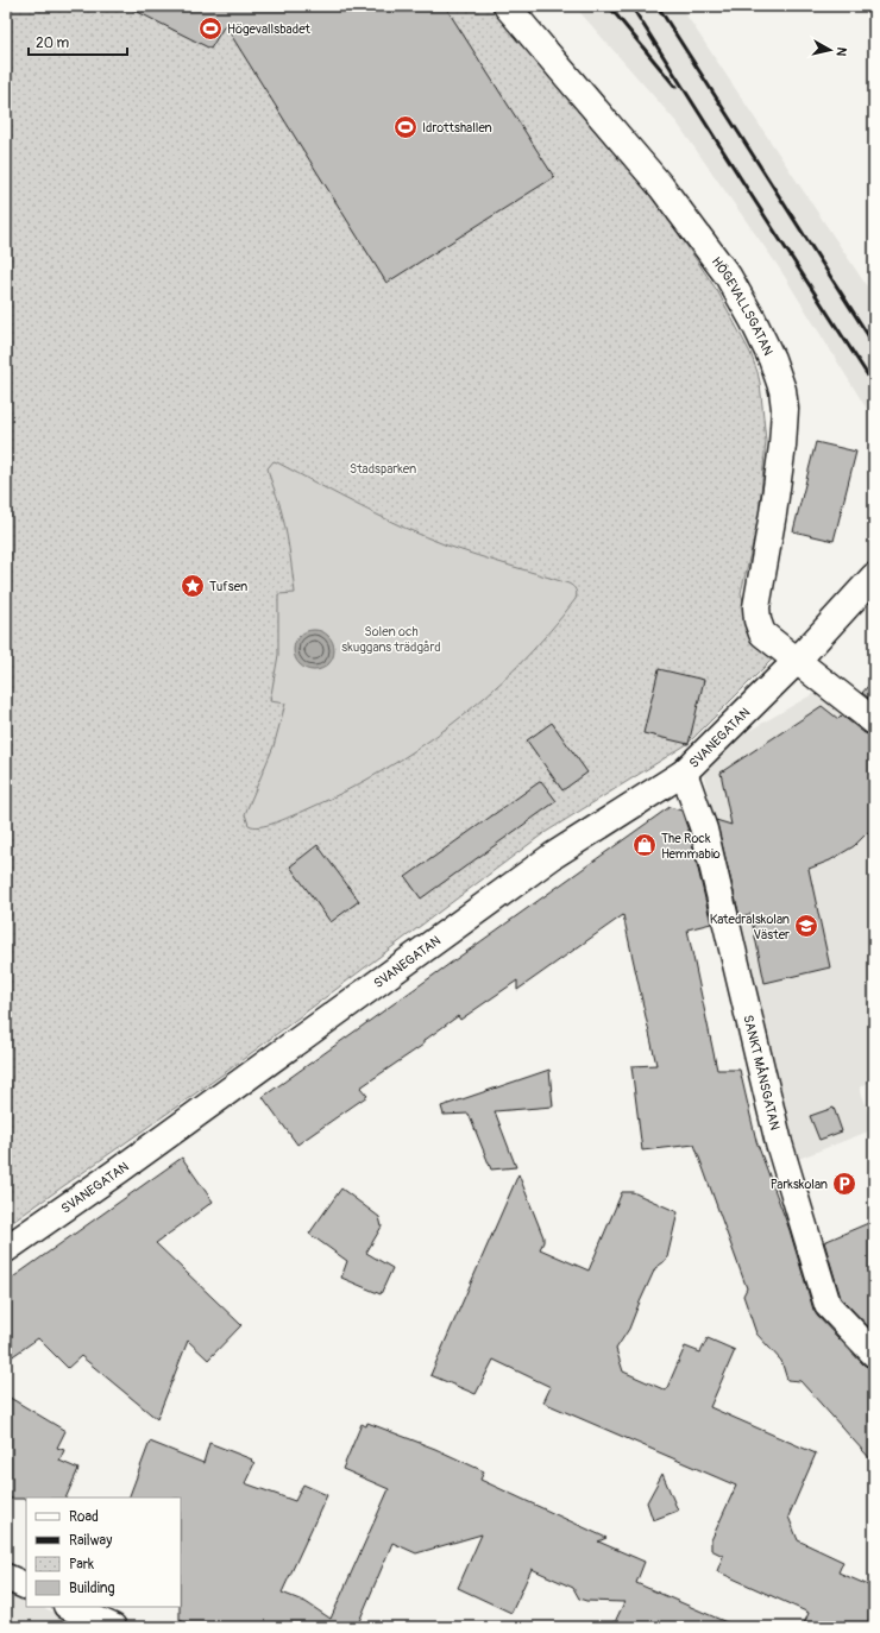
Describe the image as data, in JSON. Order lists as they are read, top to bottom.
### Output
{
  "streets": {
    "street": ["HÖGEVALLSGATAN", "SVANEGATAN", "SANKT MÅNSGATAN"]
  },
  "crossings": [
    ["HÖGEVALLSGATAN", "SVANEGATAN"],
    ["SVANEGATAN", "SANKT MÅNSGATAN"]
  ],
  "parks": ["Stadsparken", "Solen och skuggans trädgård"],
  "places": {
    "sports": ["Högevallsbadet", "Idrottshallen"],
    "place": ["Tufsen"],
    "shop": ["The Rock Hemmabio"],
    "school or university": ["Katedralskolan Väster"],
    "parking": ["Parkskolan"]
  },
  "legend": [
    "Road",
    "Railway",
    "Park",
    "Building"
  ],
  "scale_bar": "20 m",
  "north": "right"
}
